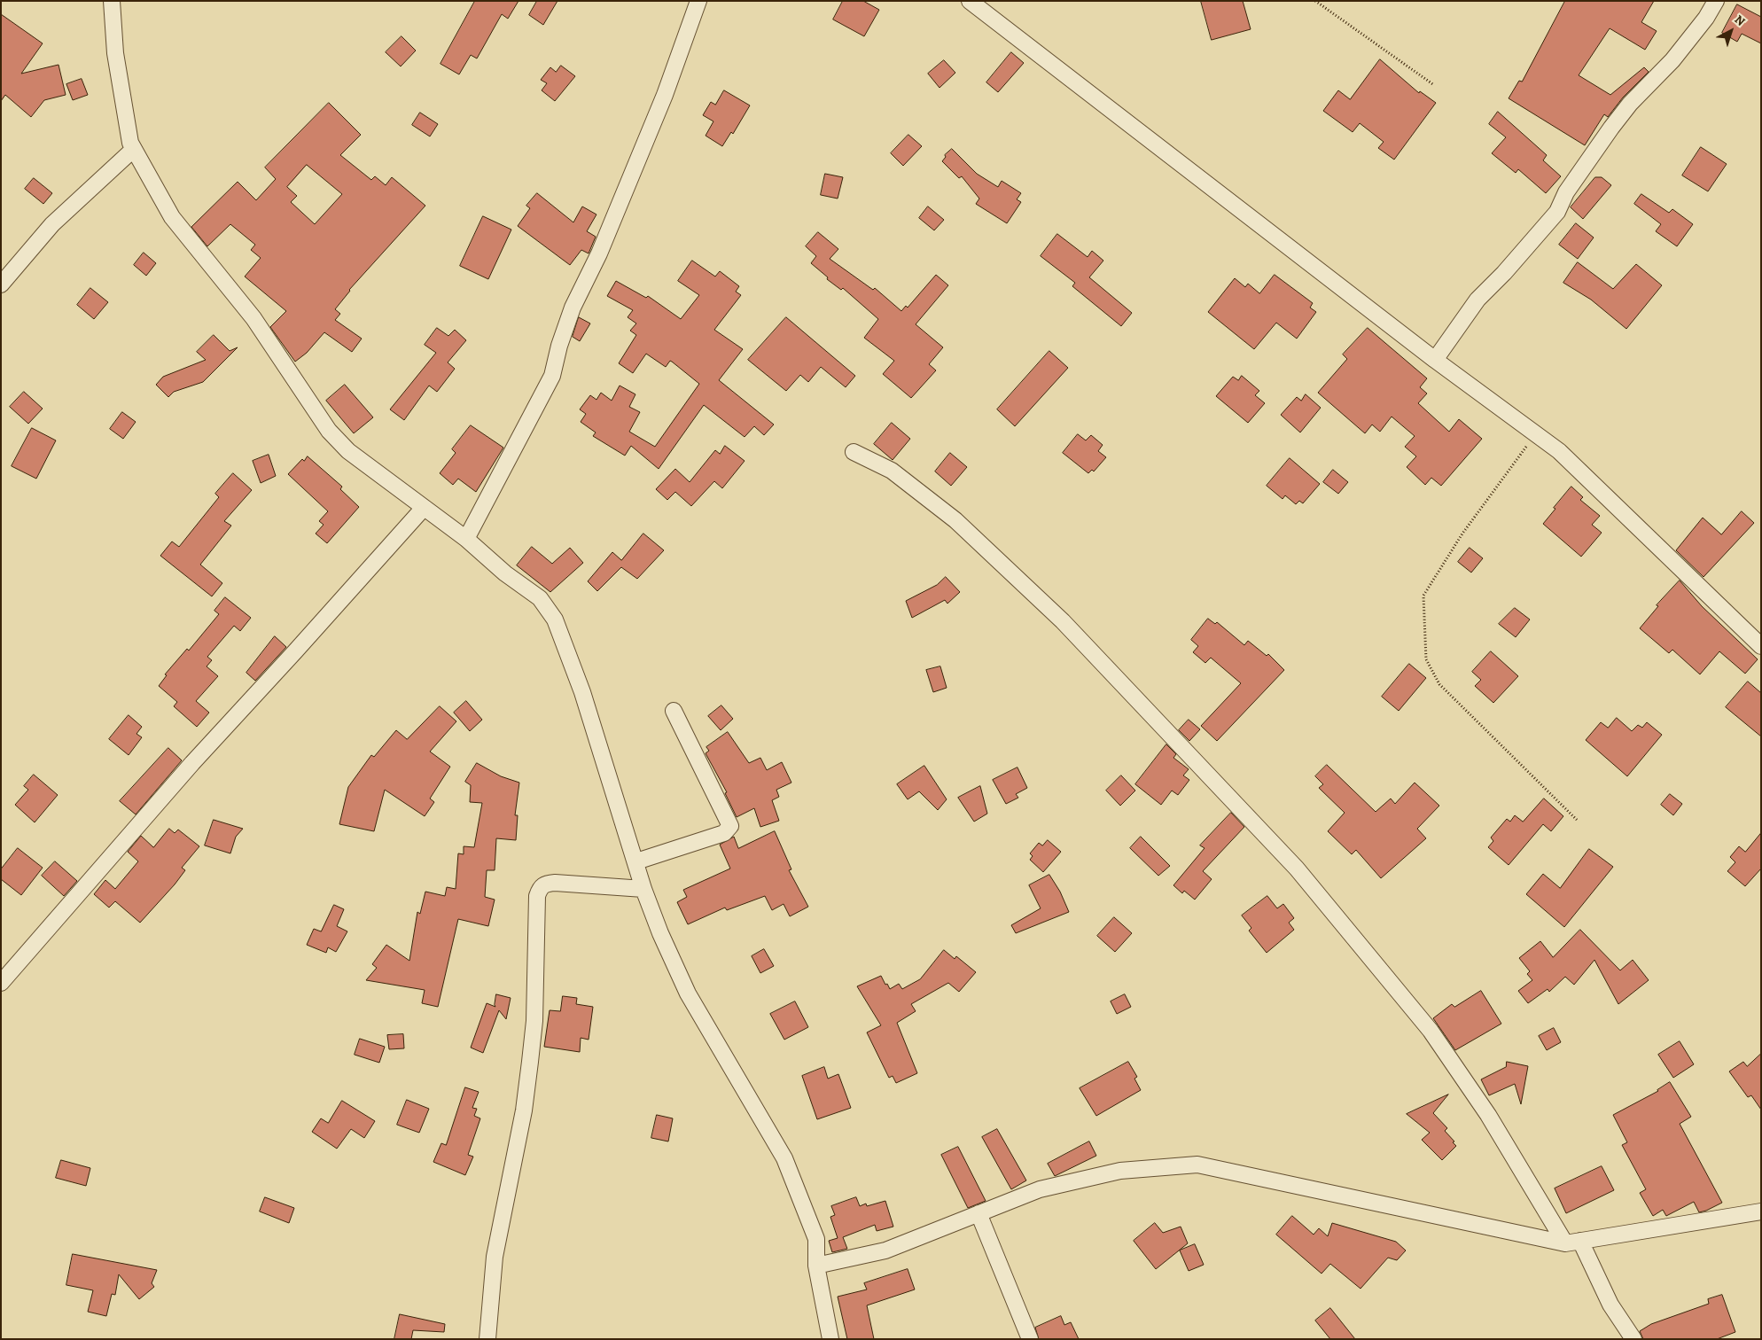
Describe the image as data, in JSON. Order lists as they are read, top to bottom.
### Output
{
  "north": "top right"
}
